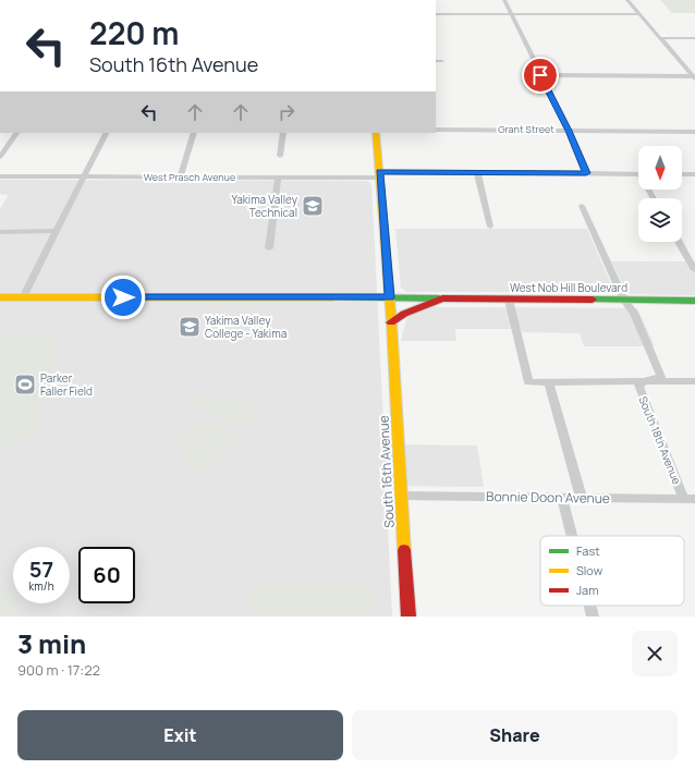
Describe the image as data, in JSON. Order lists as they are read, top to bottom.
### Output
{
  "streets": {
    "main road": ["West Nob Hill Boulevard", "South 16th Avenue"],
    "street": [
      "Grant Street",
      "West Prasch Avenue",
      "South 18th Avenue",
      "Bonnie Doon Avenue"
    ]
  },
  "crossings": [
    ["West Prasch Avenue", "South 16th Avenue"],
    ["West Nob Hill Boulevard", "South 18th Avenue"],
    ["West Nob Hill Boulevard", "South 16th Avenue"],
    ["South 18th Avenue", "Bonnie Doon Avenue"],
    ["South 16th Avenue", "Bonnie Doon Avenue"]
  ],
  "places": {
    "school or university": ["Yakima Valley Technical", "Yakima Valley College - Yakima"],
    "sports": ["Parker Faller Field"]
  },
  "legend": ["Fast", "Slow", "Jam"],
  "north": "bottom",
  "page": {
    "turn": ["220 m", "South 16th Avenue"],
    "speed": "57 km/h",
    "limit": "60",
    "heading": ["3 min", "900 m · 17:22"],
    "buttons": ["Exit", "Share"]
  }
}
